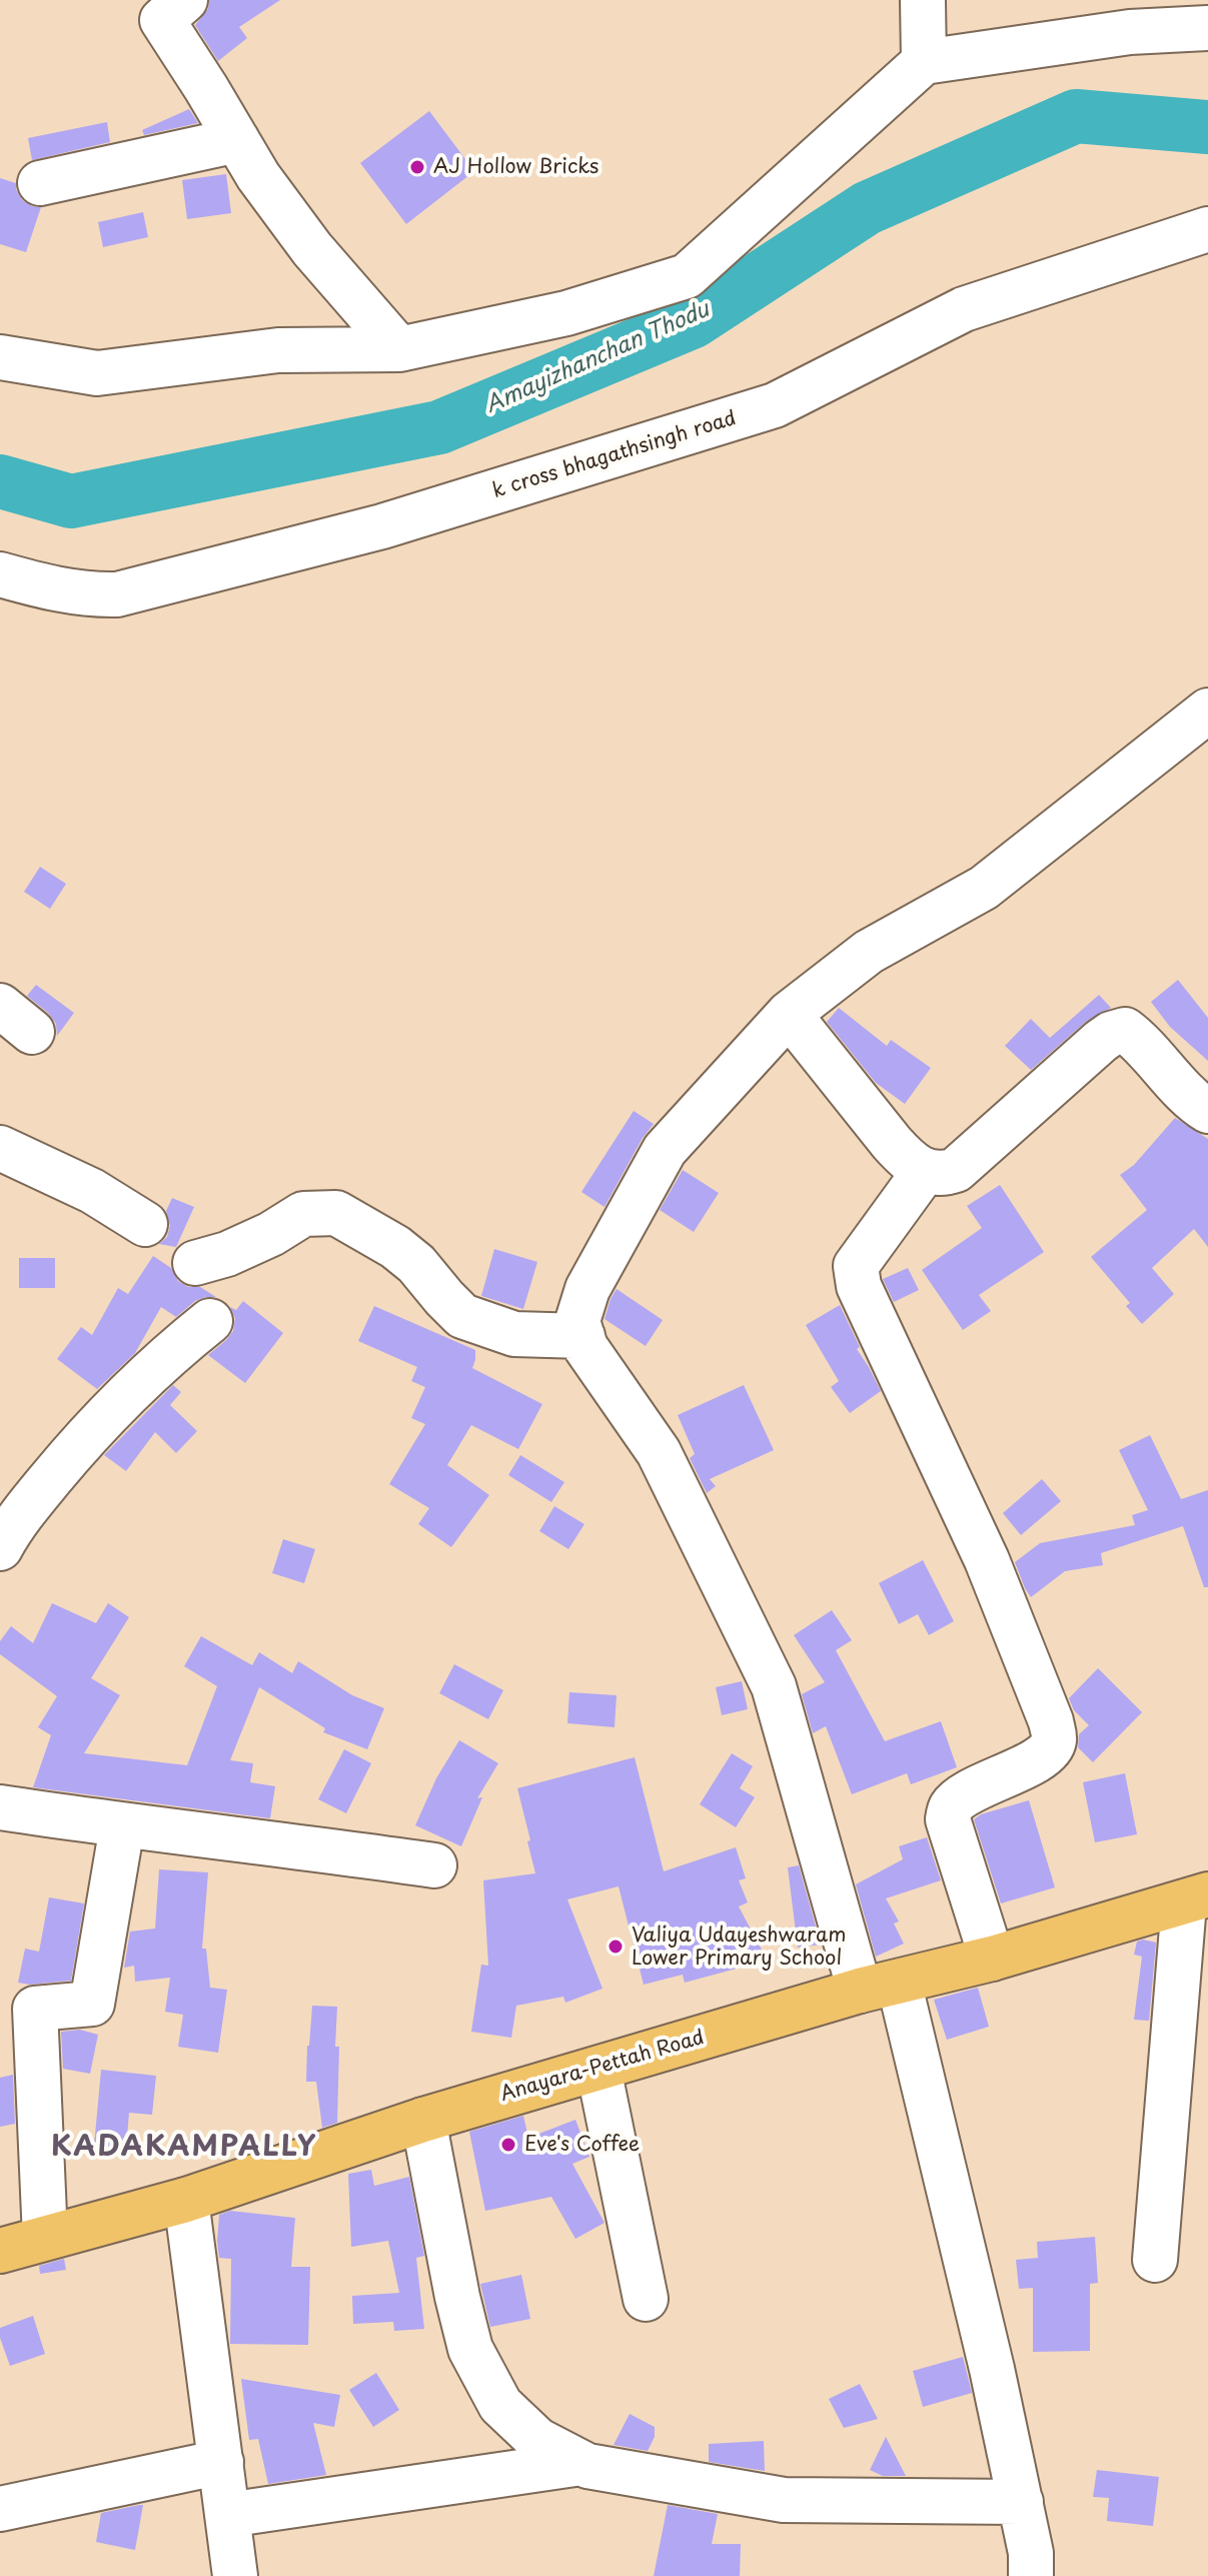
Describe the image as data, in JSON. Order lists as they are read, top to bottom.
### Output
{
  "streets": {
    "main road": ["Anayara-Pettah Road"],
    "street": ["k cross bhagathsingh road"]
  },
  "districts": ["KADAKAMPALLY"],
  "water": ["Amayizhanchan Thodu"],
  "places": ["AJ Hollow Bricks", "Valiya Udayeshwaram Lower Primary School", "Eve's Coffee"]
}
